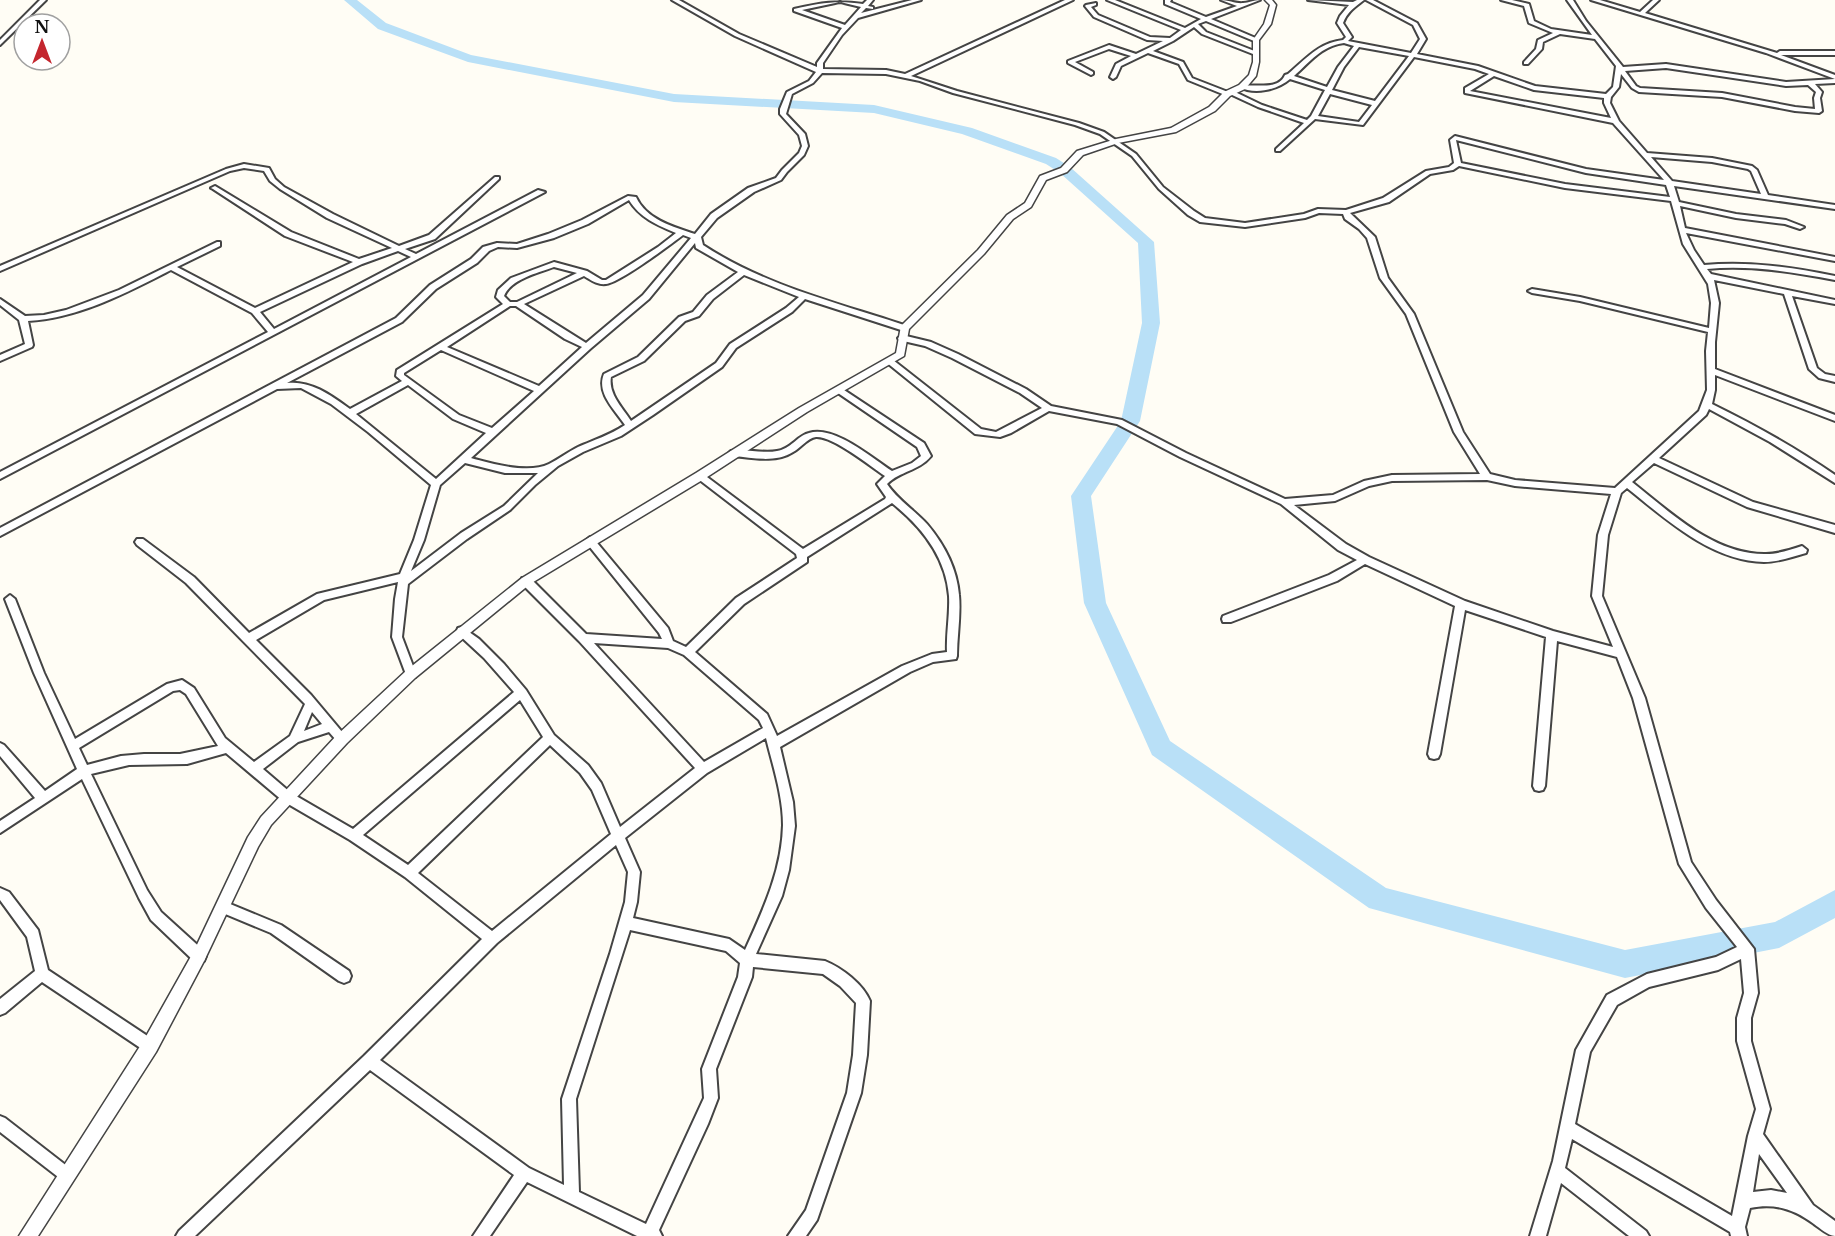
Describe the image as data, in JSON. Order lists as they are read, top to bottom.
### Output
{
  "north": "top"
}
